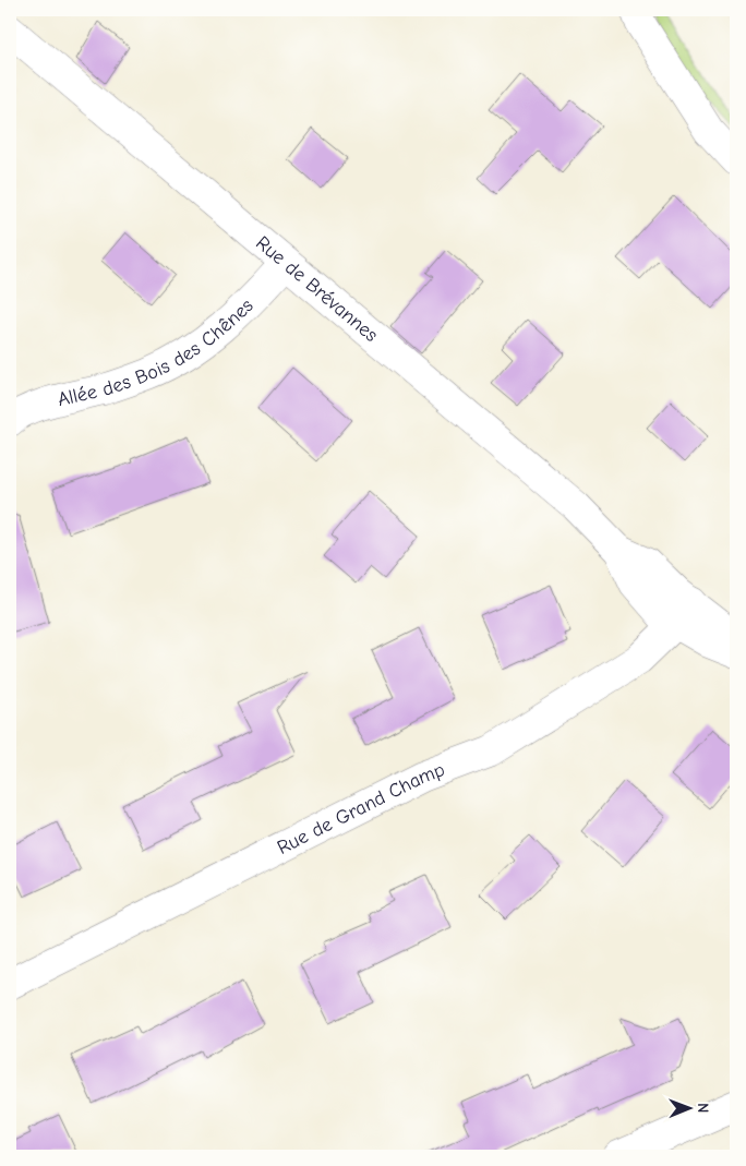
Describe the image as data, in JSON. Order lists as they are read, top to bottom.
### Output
{
  "streets": {
    "street": ["Rue de Brévannes", "Allée des Bois des Chênes", "Rue de Grand Champ"]
  },
  "crossings": [
    ["Rue de Brévannes", "Allée des Bois des Chênes"],
    ["Rue de Brévannes", "Rue de Grand Champ"]
  ],
  "north": "right"
}
